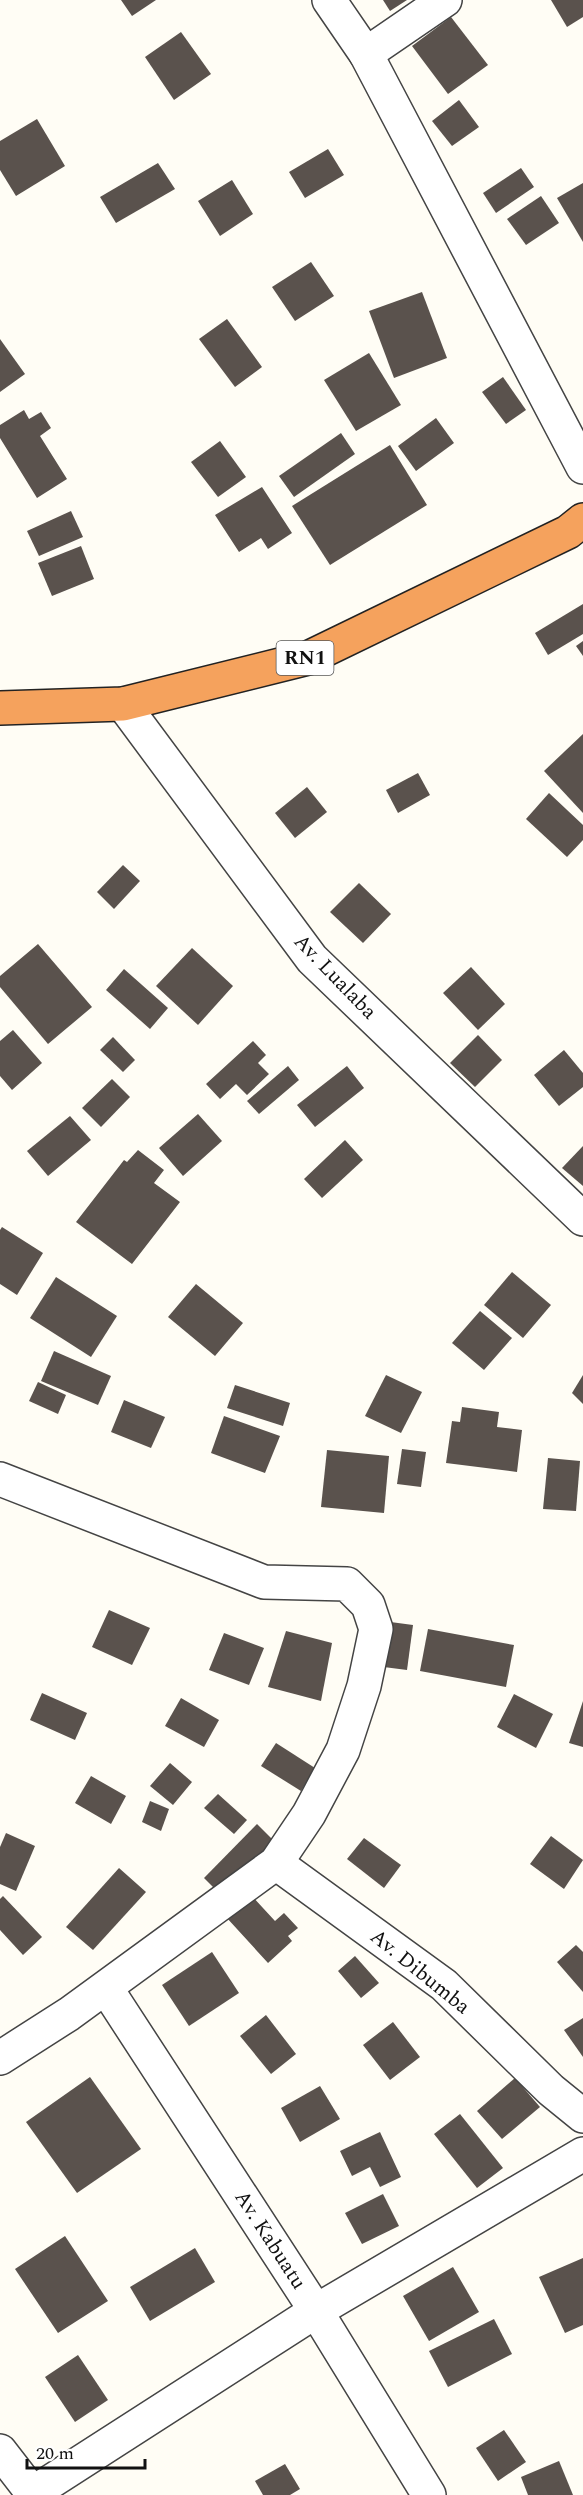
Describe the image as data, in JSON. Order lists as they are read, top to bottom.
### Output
{
  "streets": {
    "highway": ["RN1"],
    "street": ["Av. Lualaba", "Av. Dibumba", "Av. Kabuatu"]
  },
  "crossings": [
    ["RN1", "Av. Lualaba"]
  ],
  "scale_bar": "20 m"
}
